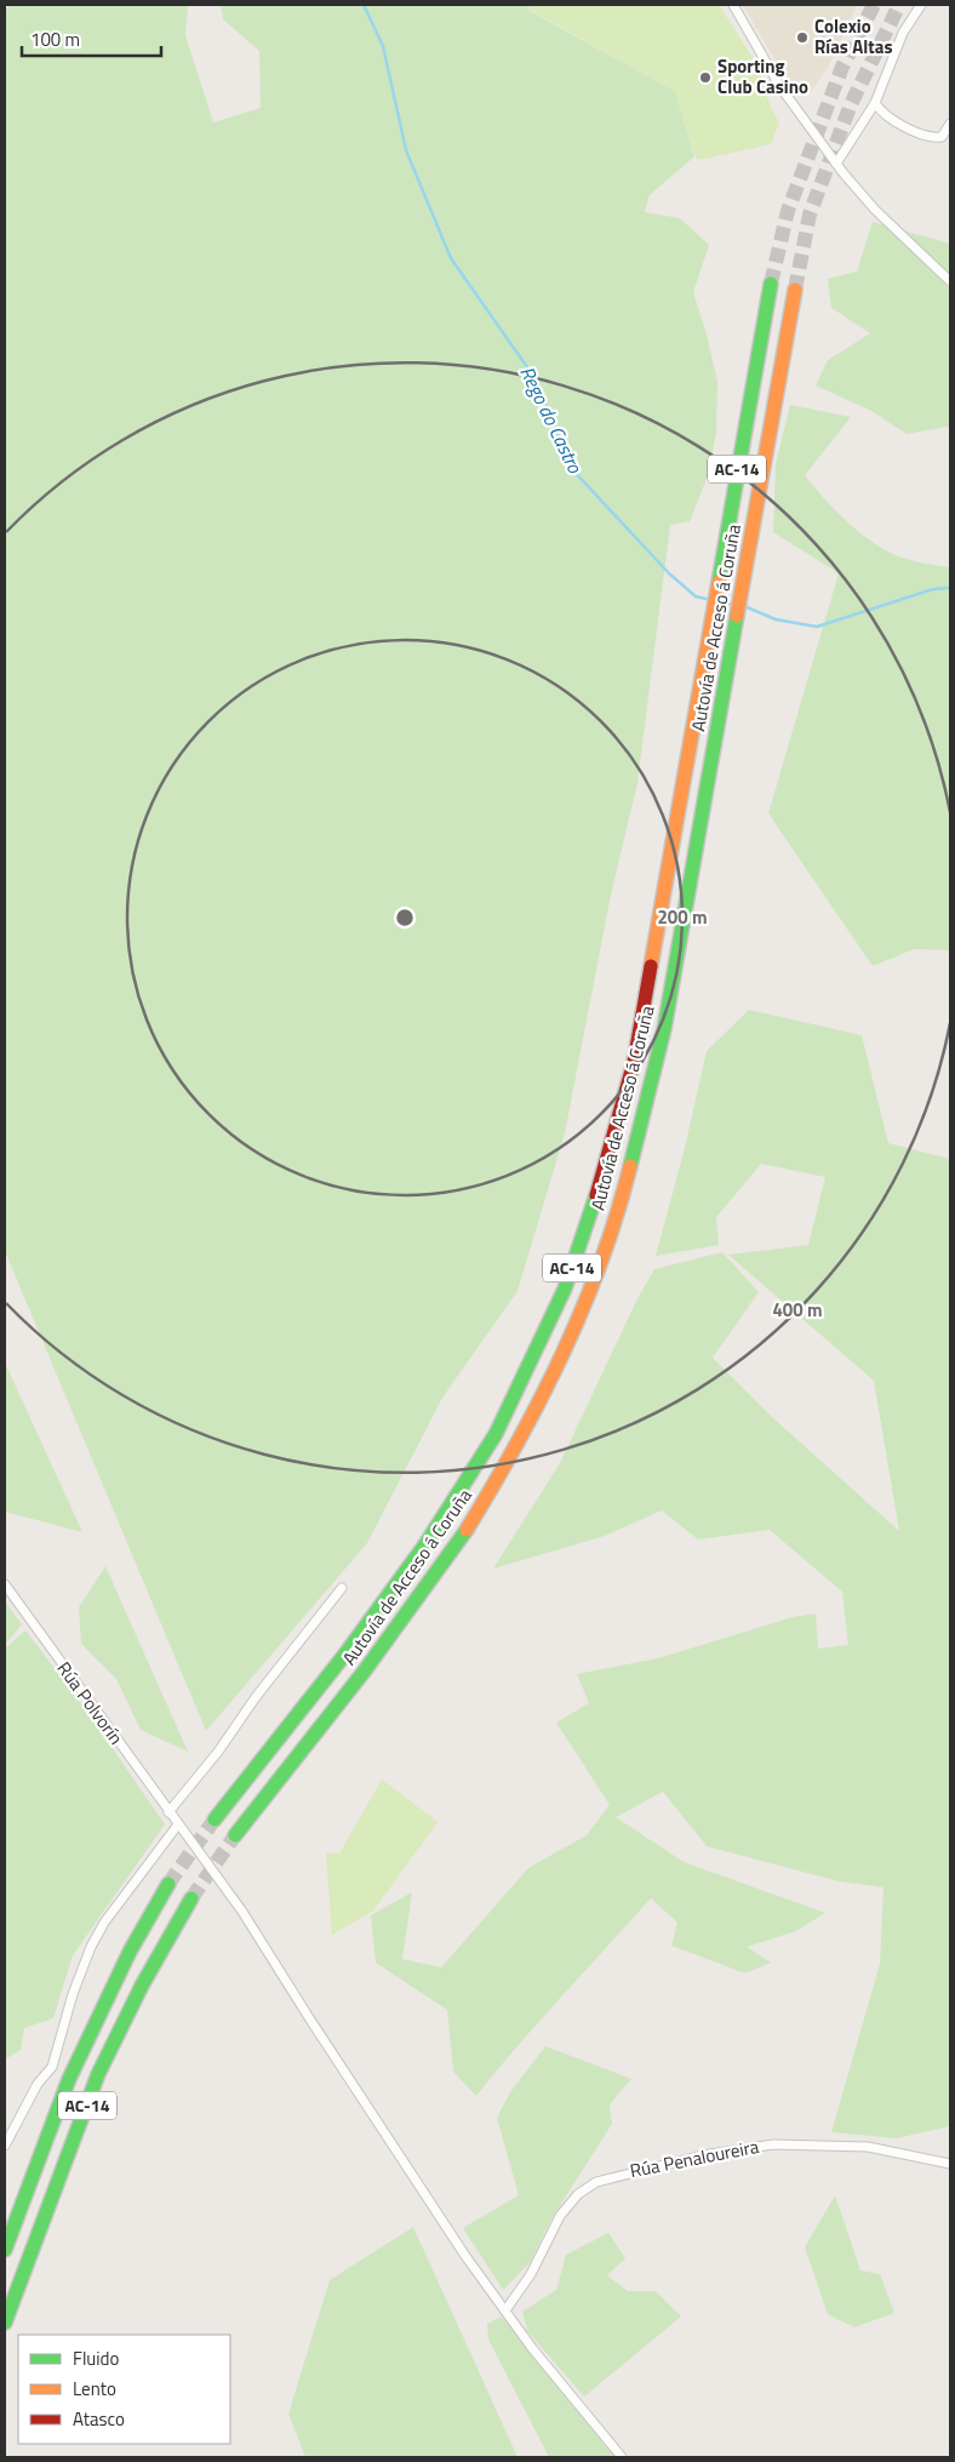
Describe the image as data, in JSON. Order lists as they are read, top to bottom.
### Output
{
  "streets": {
    "highway": ["AC-14", "Autovía de Acceso á Coruña"],
    "street": ["Rúa Polvorín", "Rúa Penaloureira"]
  },
  "crossings": [
    ["Rúa Polvorín", "Rúa Penaloureira"]
  ],
  "water": ["Rego do Castro"],
  "places": ["Colexio Rías Altas", "Sporting Club Casino"],
  "legend": ["Fluido", "Lento", "Atasco"],
  "scale_bar": "100 m",
  "rings": ["200 m", "400 m"]
}
